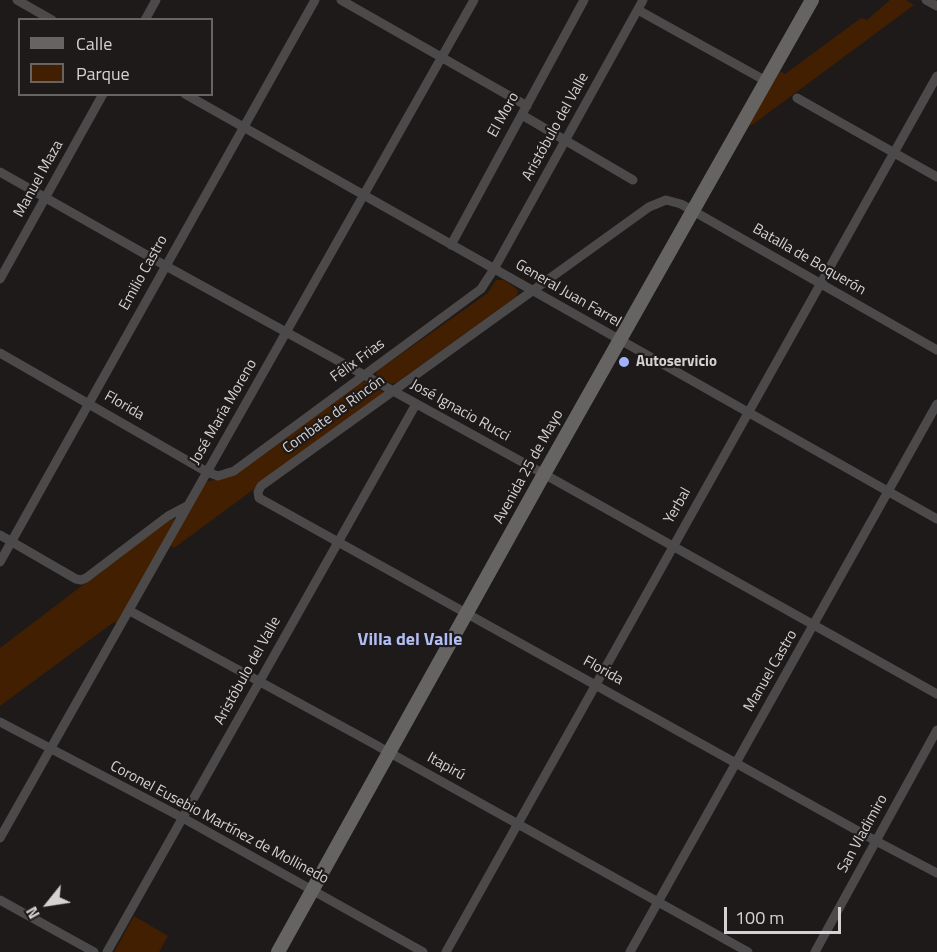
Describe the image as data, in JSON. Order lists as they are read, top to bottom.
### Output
{
  "streets": {
    "main road": ["Avenida 25 de Mayo"],
    "street": [
      "El Moro",
      "Aristóbulo del Valle",
      "Manuel Maza",
      "Batalla de Boquerón",
      "Emilio Castro",
      "General Juan Farrel",
      "Félix Frias",
      "Florida",
      "José Ignacio Rucci",
      "José María Moreno",
      "Combate de Rincón",
      "Yerbal",
      "Manuel Castro",
      "Itapirú",
      "Coronel Eusebio Martínez de Mollinedo",
      "San Vladimiro"
    ]
  },
  "crossings": [
    ["El Moro", "General Juan Farrel"],
    ["Aristóbulo del Valle", "General Juan Farrel"],
    ["Aristóbulo del Valle", "Félix Frias"],
    ["Aristóbulo del Valle", "Florida"],
    ["Aristóbulo del Valle", "José Ignacio Rucci"],
    ["Aristóbulo del Valle", "Itapirú"],
    ["Aristóbulo del Valle", "Coronel Eusebio Martínez de Mollinedo"],
    ["Manuel Maza", "José Ignacio Rucci"],
    ["Batalla de Boquerón", "Combate de Rincón"],
    ["Batalla de Boquerón", "Avenida 25 de Mayo"],
    ["Batalla de Boquerón", "Yerbal"],
    ["Emilio Castro", "General Juan Farrel"],
    ["Emilio Castro", "Florida"],
    ["Emilio Castro", "José Ignacio Rucci"],
    ["General Juan Farrel", "Félix Frias"],
    ["General Juan Farrel", "José María Moreno"],
    ["General Juan Farrel", "Combate de Rincón"],
    ["General Juan Farrel", "Avenida 25 de Mayo"],
    ["General Juan Farrel", "Yerbal"],
    ["General Juan Farrel", "Manuel Castro"],
    ["Félix Frias", "Florida"],
    ["Félix Frias", "José Ignacio Rucci"],
    ["Félix Frias", "José María Moreno"],
    ["Florida", "José María Moreno"],
    ["Florida", "Combate de Rincón"],
    ["Florida", "Avenida 25 de Mayo"],
    ["Florida", "Yerbal"],
    ["Florida", "Manuel Castro"],
    ["Florida", "San Vladimiro"],
    ["José Ignacio Rucci", "José María Moreno"],
    ["José Ignacio Rucci", "Combate de Rincón"],
    ["José Ignacio Rucci", "Avenida 25 de Mayo"],
    ["José Ignacio Rucci", "Yerbal"],
    ["José Ignacio Rucci", "Manuel Castro"],
    ["José María Moreno", "Itapirú"],
    ["José María Moreno", "Coronel Eusebio Martínez de Mollinedo"],
    ["Avenida 25 de Mayo", "Itapirú"],
    ["Avenida 25 de Mayo", "Coronel Eusebio Martínez de Mollinedo"],
    ["Yerbal", "Itapirú"],
    ["Manuel Castro", "Itapirú"]
  ],
  "districts": ["Villa del Valle"],
  "places": ["Autoservicio"],
  "legend": ["Calle", "Parque"],
  "scale_bar": "100 m",
  "north": "bottom left"
}
